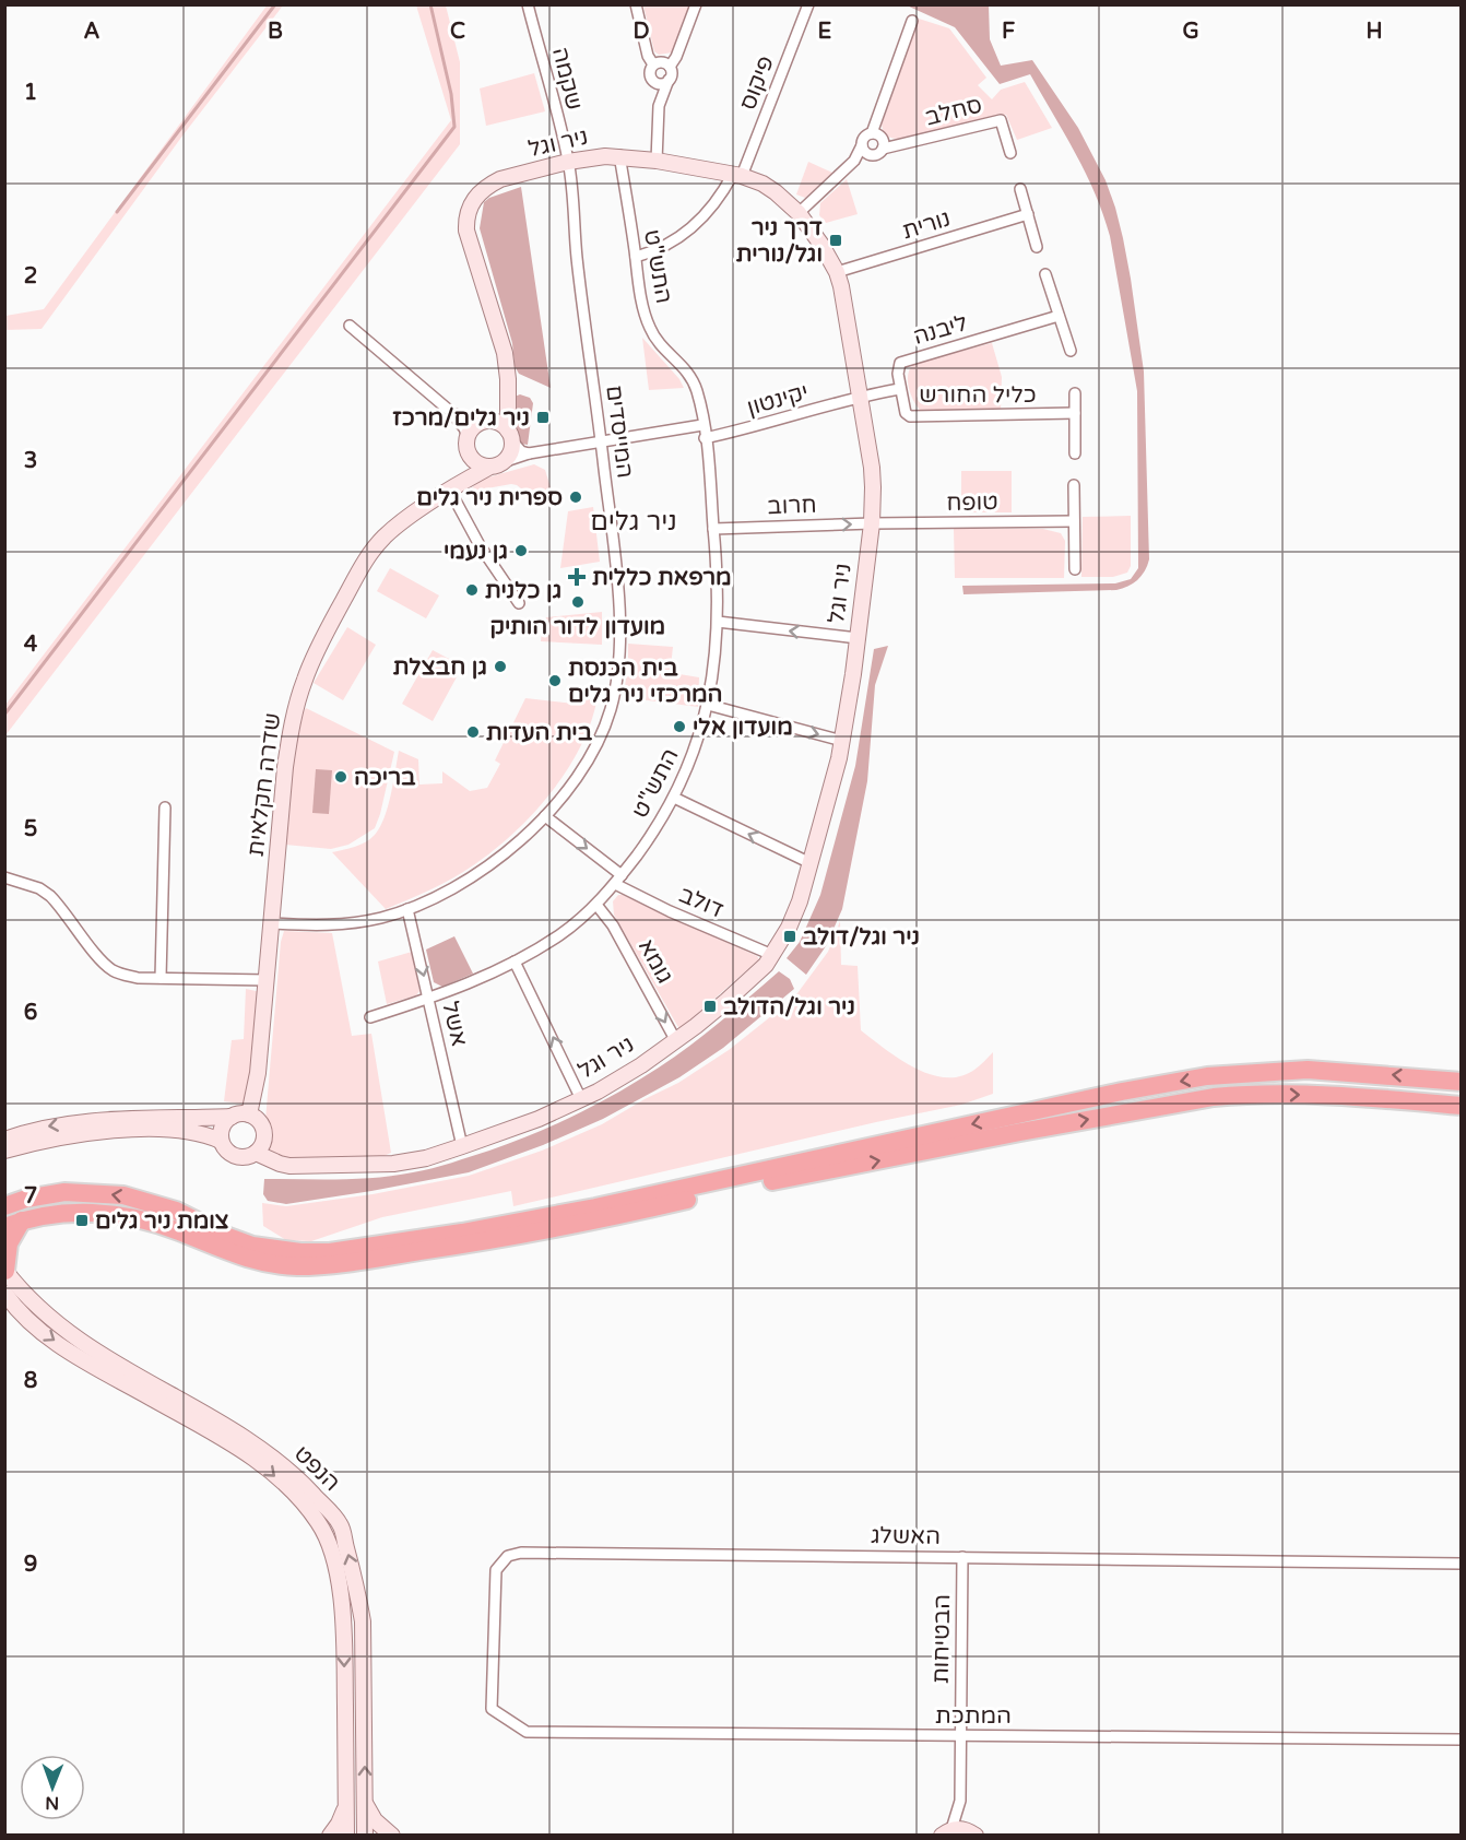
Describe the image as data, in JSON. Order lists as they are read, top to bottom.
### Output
{
  "streets": {
    "street": [
      "שקמה",
      "פיקוס",
      "סחלב",
      "ניר וגל",
      "נורית",
      "התש\"ט",
      "ליבנה",
      "כליל החורש",
      "יקינטון",
      "המייסדים",
      "טופח",
      "חרוב",
      "שדרה חקלאית",
      "דולב",
      "גומא",
      "אשל",
      "הנפט",
      "האשלג",
      "הבטיחות",
      "המתכת"
    ]
  },
  "crossings": [
    ["שקמה", "ניר וגל"],
    ["שקמה", "המייסדים"],
    ["פיקוס", "ניר וגל"],
    ["פיקוס", "התש\"ט"],
    ["ניר וגל", "נורית"],
    ["ניר וגל", "התש\"ט"],
    ["ניר וגל", "יקינטון"],
    ["ניר וגל", "המייסדים"],
    ["ניר וגל", "טופח"],
    ["ניר וגל", "חרוב"],
    ["ניר וגל", "שדרה חקלאית"],
    ["ניר וגל", "דולב"],
    ["ניר וגל", "גומא"],
    ["ניר וגל", "אשל"],
    ["התש\"ט", "יקינטון"],
    ["התש\"ט", "חרוב"],
    ["התש\"ט", "דולב"],
    ["התש\"ט", "גומא"],
    ["התש\"ט", "אשל"],
    ["ליבנה", "כליל החורש"],
    ["המייסדים", "שדרה חקלאית"],
    ["המייסדים", "דולב"],
    ["המייסדים", "אשל"],
    ["טופח", "חרוב"],
    ["האשלג", "הבטיחות"],
    ["האשלג", "המתכת"],
    ["הבטיחות", "המתכת"]
  ],
  "one_way": [
    "חרוב",
    "דולב",
    "גומא",
    "אשל"
  ],
  "districts": ["ניר גלים"],
  "places": {
    "transit": [
      "דרך ניר וגל/נורית",
      "ניר גלים/מרכז",
      "ניר וגל/דולב",
      "ניר וגל/הדולב",
      "צומת ניר גלים"
    ],
    "other": [
      "ספרית ניר גלים",
      "גן נעמי",
      "גן כלנית",
      "מועדון לדור הותיק",
      "גן חבצלת",
      "בית הכנסת המרכזי ניר גלים",
      "מועדון אלי",
      "בית העדות",
      "בריכה"
    ],
    "health": ["מרפאת כללית"]
  },
  "north": "bottom",
  "grid": {
    "columns": [
      "A",
      "B",
      "C",
      "D",
      "E",
      "F",
      "G",
      "H"
    ],
    "rows": [
      "1",
      "2",
      "3",
      "4",
      "5",
      "6",
      "7",
      "8",
      "9"
    ]
  }
}
